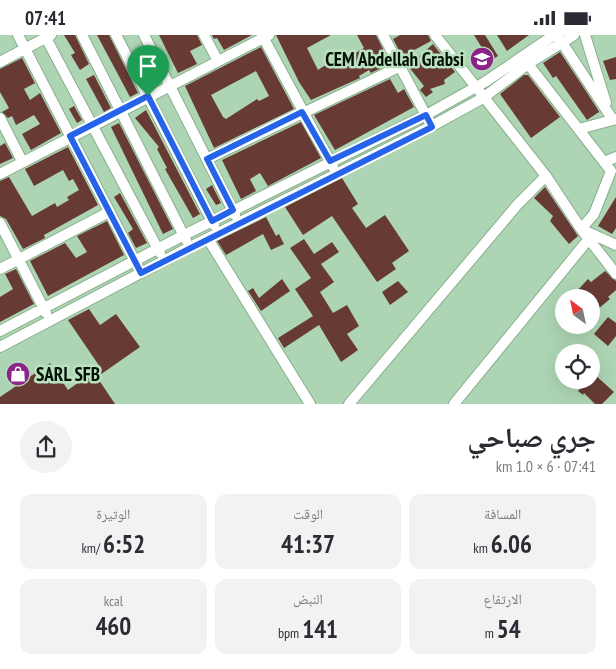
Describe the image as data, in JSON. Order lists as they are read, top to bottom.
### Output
{
  "places": {
    "school or university": ["CEM Abdellah Grabsi"],
    "shop": ["SARL SFB"]
  },
  "north": "top left",
  "page": {
    "status": "07:41",
    "heading": ["جري صباحي", "07:41 · 6 × 1.0 km"],
    "stats": [
      ["المسافة", "6.06 km"],
      ["الوقت", "41:37"],
      ["الوتيرة", "6:52 /km"],
      ["الارتفاع", "54 m"],
      ["النبض", "141 bpm"],
      ["kcal", "460"]
    ]
  }
}
